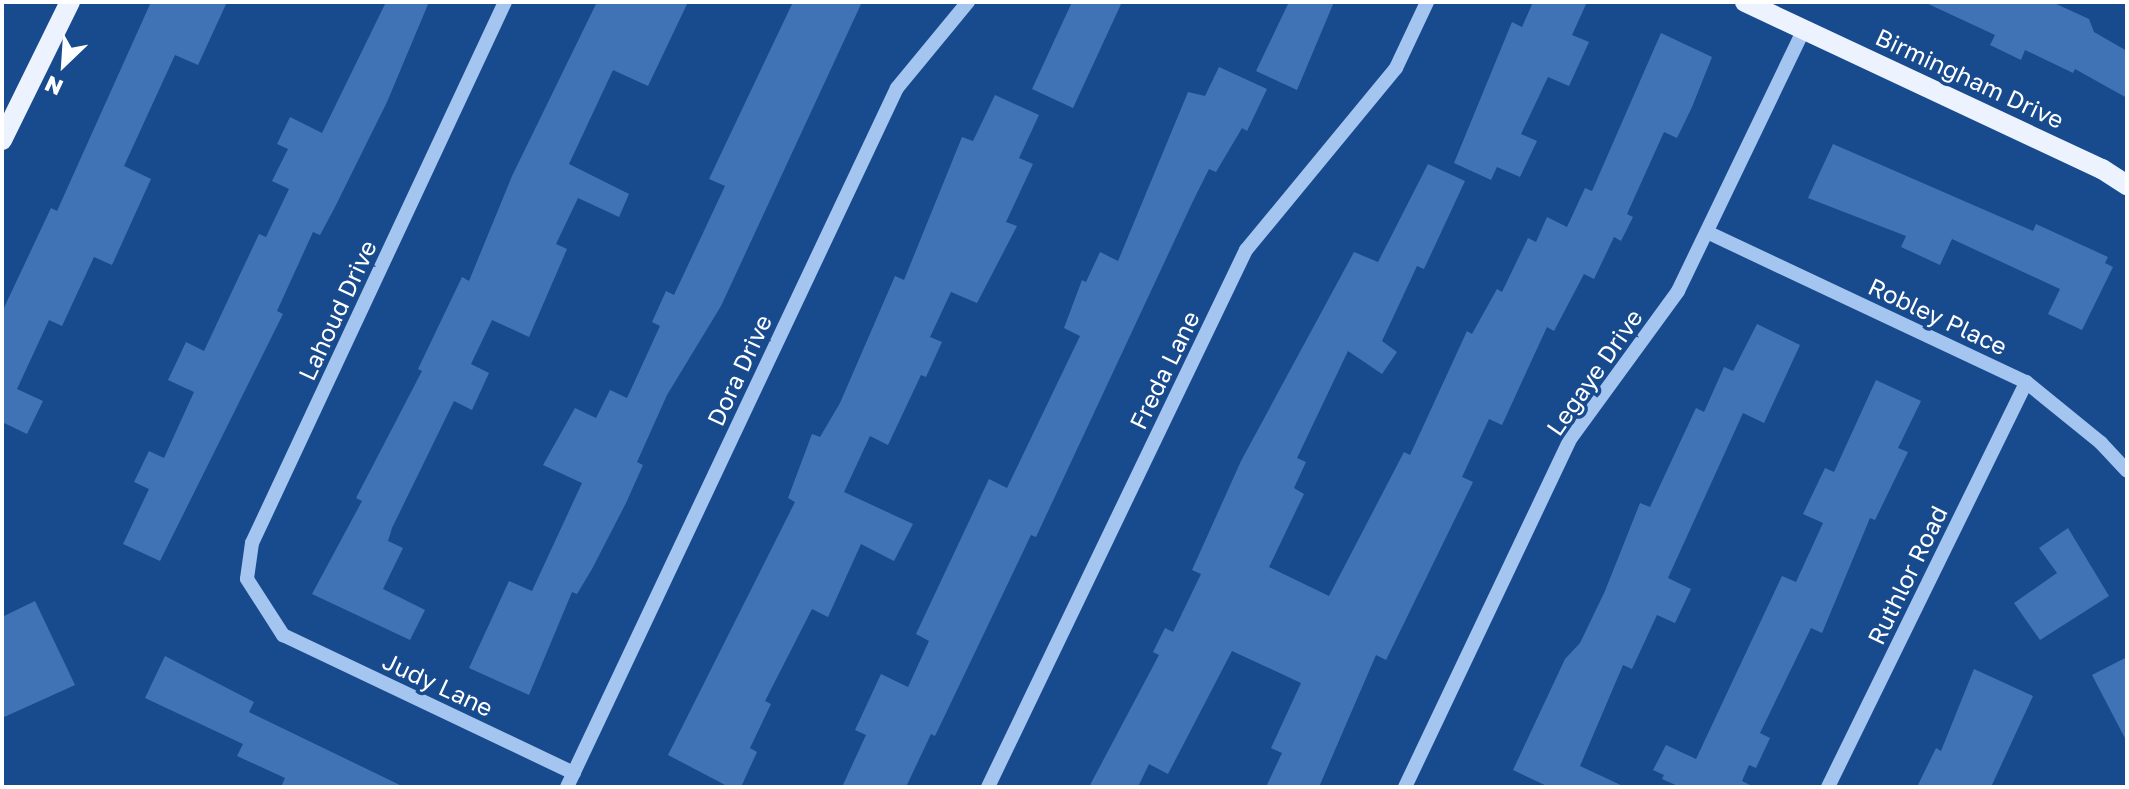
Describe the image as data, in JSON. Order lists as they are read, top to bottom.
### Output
{
  "streets": {
    "main road": ["Birmingham Drive"],
    "street": [
      "Lahoud Drive",
      "Robley Place",
      "Dora Drive",
      "Freda Lane",
      "Legaye Drive",
      "Ruthlor Road",
      "Judy Lane"
    ]
  },
  "crossings": [
    ["Birmingham Drive", "Legaye Drive"],
    ["Lahoud Drive", "Judy Lane"],
    ["Robley Place", "Legaye Drive"],
    ["Robley Place", "Ruthlor Road"],
    ["Dora Drive", "Judy Lane"]
  ],
  "north": "bottom left"
}
